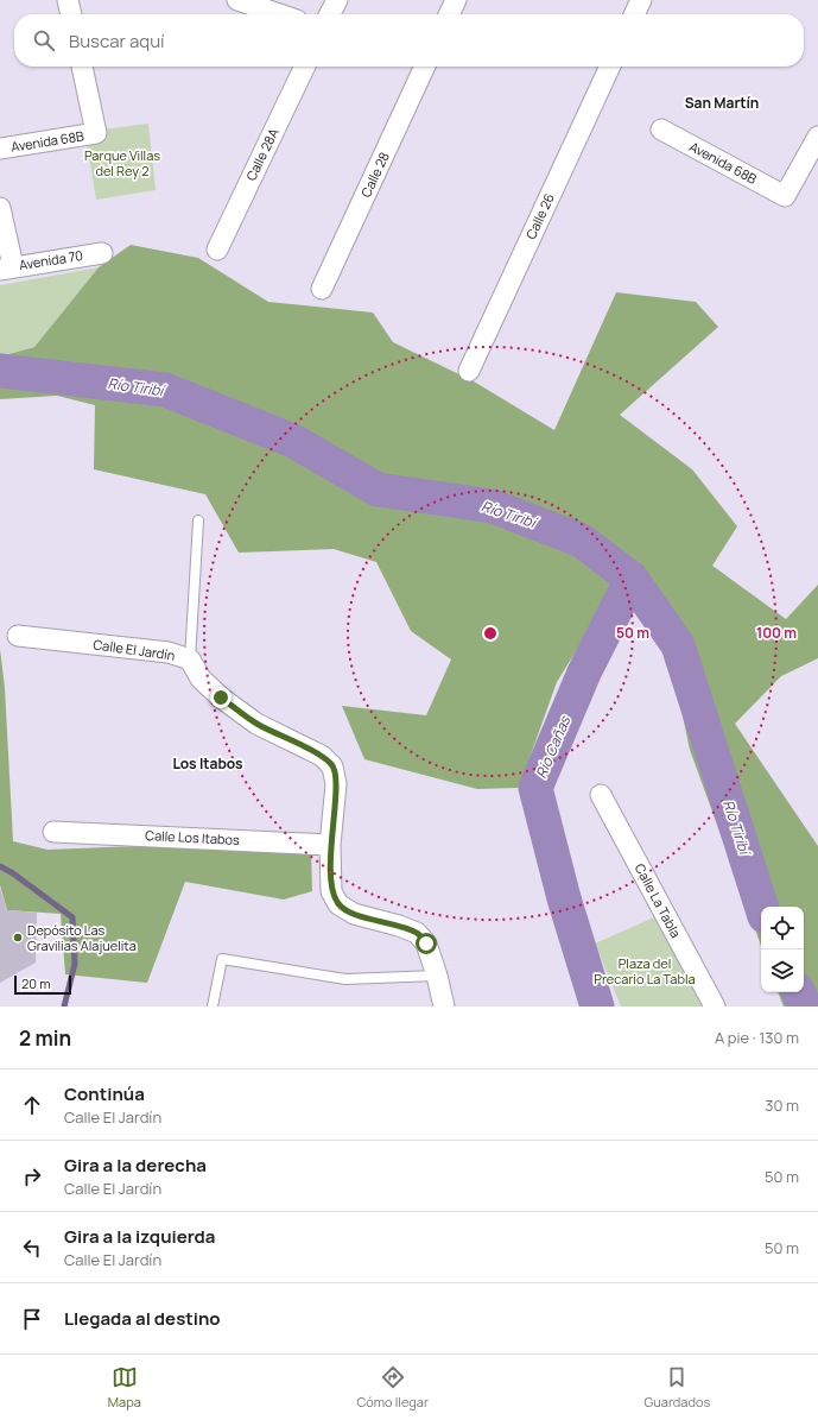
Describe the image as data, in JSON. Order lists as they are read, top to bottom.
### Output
{
  "streets": {
    "street": [
      "Avenida 68B",
      "Calle 28A",
      "Calle 28",
      "Calle 26",
      "Avenida 70",
      "Calle El Jardín",
      "Calle Los Itabos",
      "Calle La Tabla"
    ]
  },
  "crossings": [
    ["Calle El Jardín", "Calle Los Itabos"]
  ],
  "districts": ["San Martín", "Los Itabos"],
  "water": ["Río Tiribí", "Río Cañas"],
  "parks": ["Parque Villas del Rey 2", "Plaza del Precario La Tabla"],
  "places": ["Depósito Las Gravilias Alajuelita"],
  "scale_bar": "20 m",
  "page": {
    "search": "Buscar aquí",
    "scale": "20 m",
    "heading": ["2 min", "A pie · 130 m"],
    "list": [
      ["Continúa", "Calle El Jardín", "30 m"],
      ["Gira a la derecha", "Calle El Jardín", "50 m"],
      ["Gira a la izquierda", "Calle El Jardín", "50 m"],
      "Llegada al destino"
    ],
    "nav": ["Mapa", "Cómo llegar", "Guardados"]
  },
  "rings": ["50 m", "100 m"]
}
